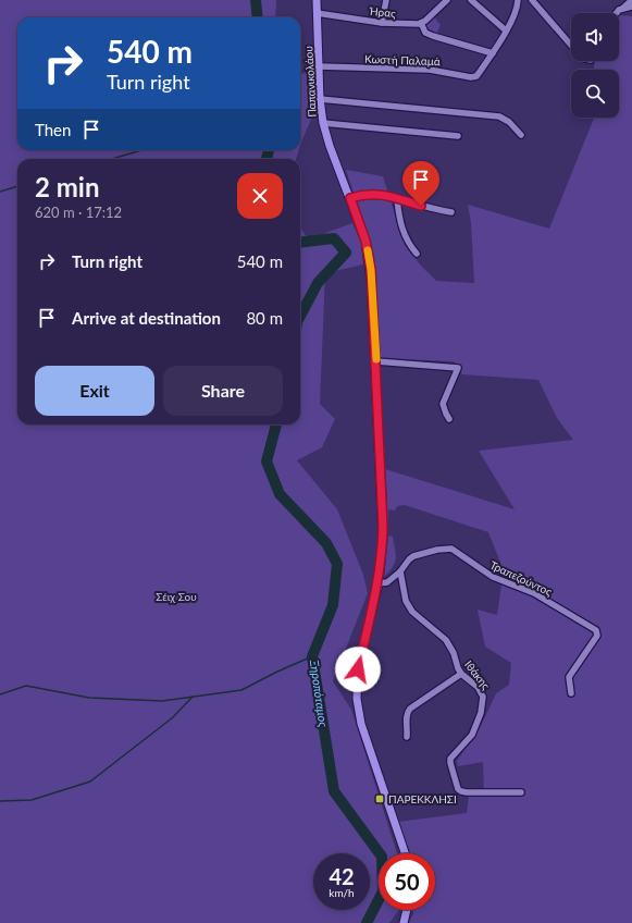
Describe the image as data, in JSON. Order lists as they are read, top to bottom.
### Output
{
  "streets": {
    "main road": ["Παπανικολάου"],
    "street": [
      "Ήρας",
      "Κωστή Παλαμά",
      "Τραπεζούντος",
      "Ιθάκης"
    ]
  },
  "crossings": [
    ["Ήρας", "Παπανικολάου"],
    ["Κωστή Παλαμά", "Παπανικολάου"],
    ["Τραπεζούντος", "Ιθάκης"]
  ],
  "water": ["Ξηροπόταμος"],
  "parks": ["Σέιχ Σου"],
  "places": {
    "transit": ["ΠΑΡΕΚΚΛΗΣΙ"]
  },
  "page": {
    "turn": ["540 m", "Turn right"],
    "then": "Then",
    "heading": ["2 min", "620 m · 17:12"],
    "list": [
      {
        "name": "Turn right",
        "value": "540 m"
      },
      {
        "name": "Arrive at destination",
        "value": "80 m"
      }
    ],
    "buttons": ["Exit", "Share"],
    "speed": "42 km/h",
    "limit": "50"
  }
}
